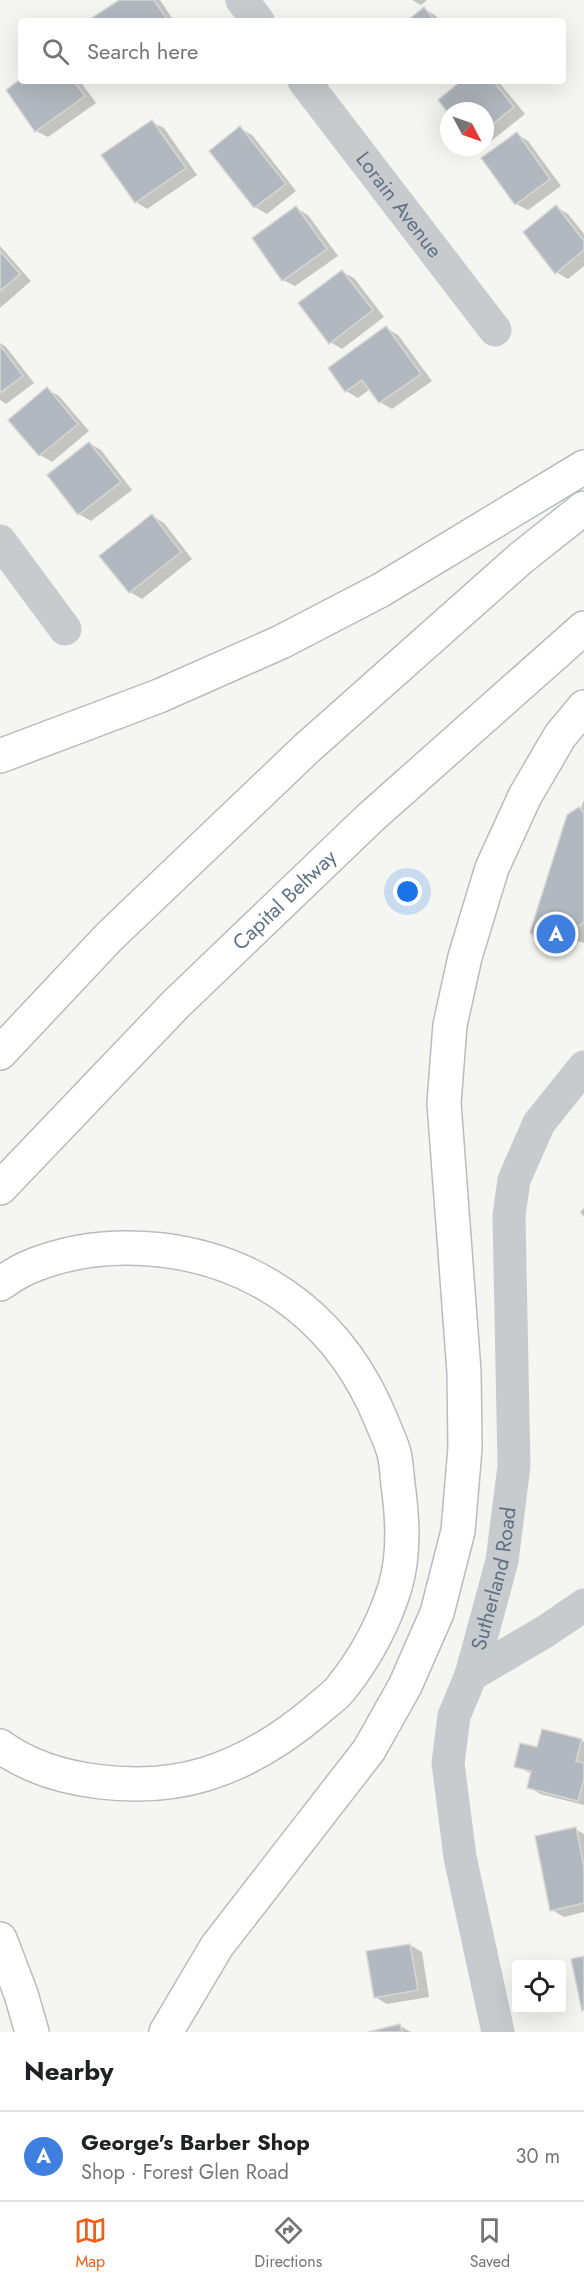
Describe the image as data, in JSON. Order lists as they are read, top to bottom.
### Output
{
  "streets": {
    "highway": ["Capital Beltway"],
    "street": ["Lorain Avenue", "Sutherland Road"]
  },
  "north": "bottom right",
  "page": {
    "search": "Search here",
    "pins": "A",
    "heading": "Nearby",
    "list": [
      {
        "mark": "A",
        "name": "George's Barber Shop",
        "note": "Shop · Forest Glen Road",
        "value": "30 m"
      }
    ],
    "nav": ["Map", "Directions", "Saved"]
  }
}
